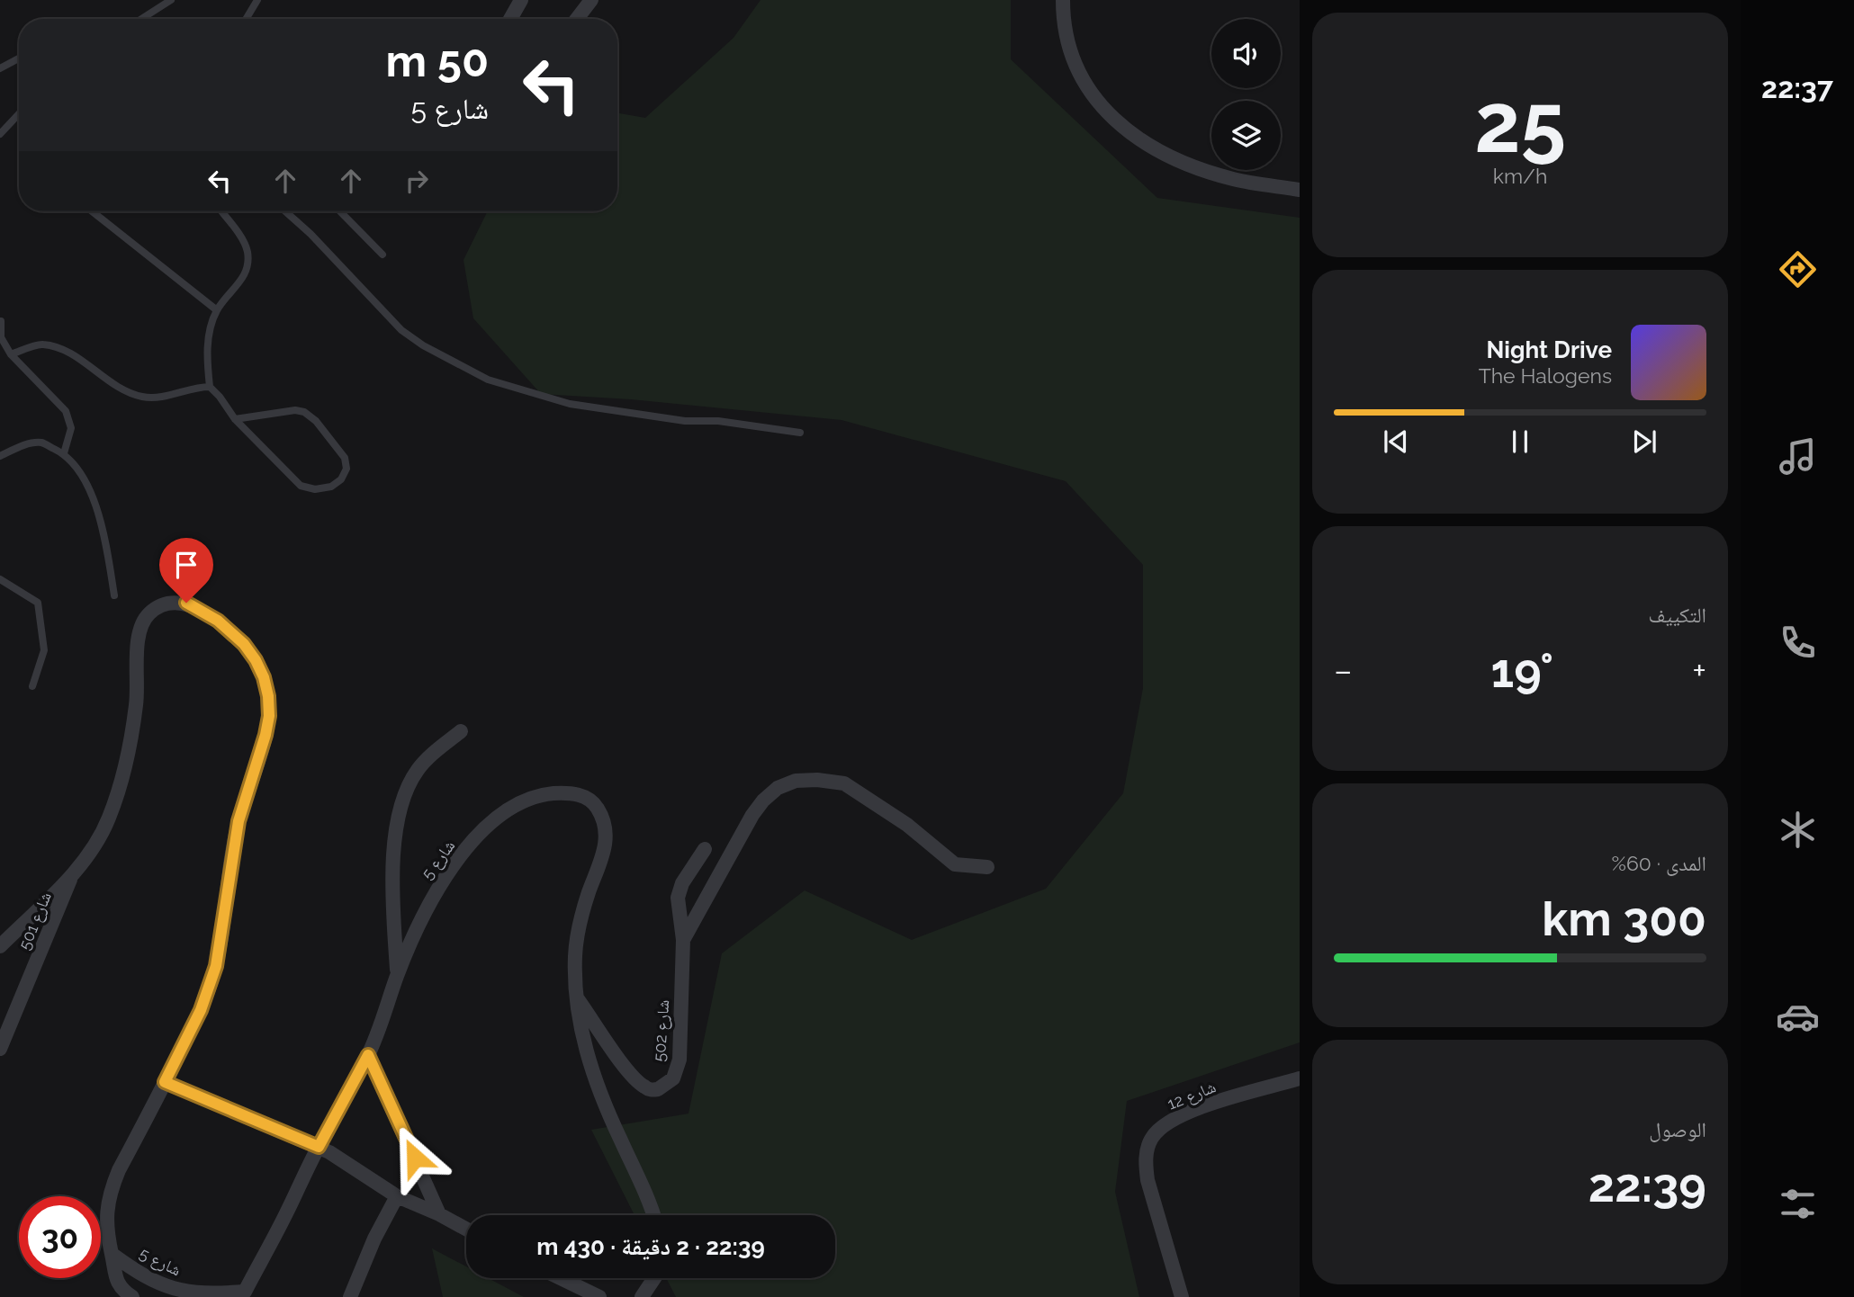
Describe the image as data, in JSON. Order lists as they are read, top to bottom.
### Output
{
  "streets": {
    "street": [
      "شارع 5",
      "شارع 501",
      "شارع 502",
      "شارع 12"
    ]
  },
  "crossings": [
    ["شارع 5", "شارع 502"]
  ],
  "page": {
    "tabs": "22:37",
    "tile": [
      ["25", "km/h"],
      "التكييف",
      ["المدى · 60%", "300 km"],
      ["الوصول", "22:39"]
    ],
    "turn": ["50 m", "شارع 5"],
    "song": ["Night Drive", "The Halogens"],
    "heat": ["−", "19°", "+"],
    "limit": "30",
    "trip": "22:39 · 2 دقيقة · 430 m"
  }
}
